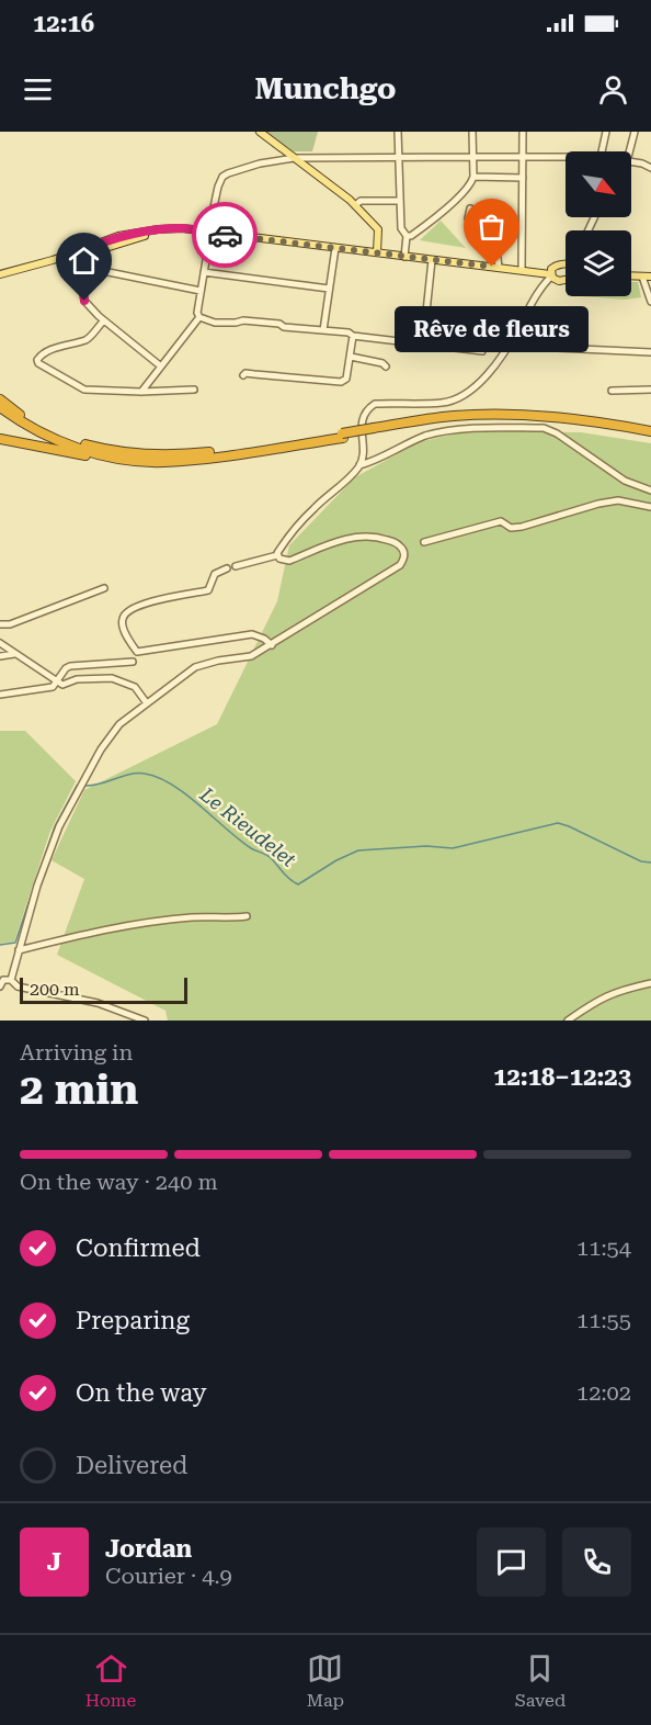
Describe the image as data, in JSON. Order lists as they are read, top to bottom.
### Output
{
  "water": ["Le Rieudelet"],
  "places": ["Rêve de fleurs"],
  "scale_bar": "200 m",
  "north": "bottom right",
  "page": {
    "status": "12:16",
    "header": "Munchgo",
    "bubble": "Rêve de fleurs",
    "scale": "200 m",
    "heading": ["2 min", "Arriving in", "12:18–12:23"],
    "panel": ["Jordan", "Courier · 4.9"],
    "bar": "On the way · 240 m",
    "list": [
      ["Confirmed", "11:54"],
      ["Preparing", "11:55"],
      ["On the way", "12:02"],
      "Delivered"
    ],
    "round": "J",
    "tabs": ["Home", "Map", "Saved"]
  }
}
